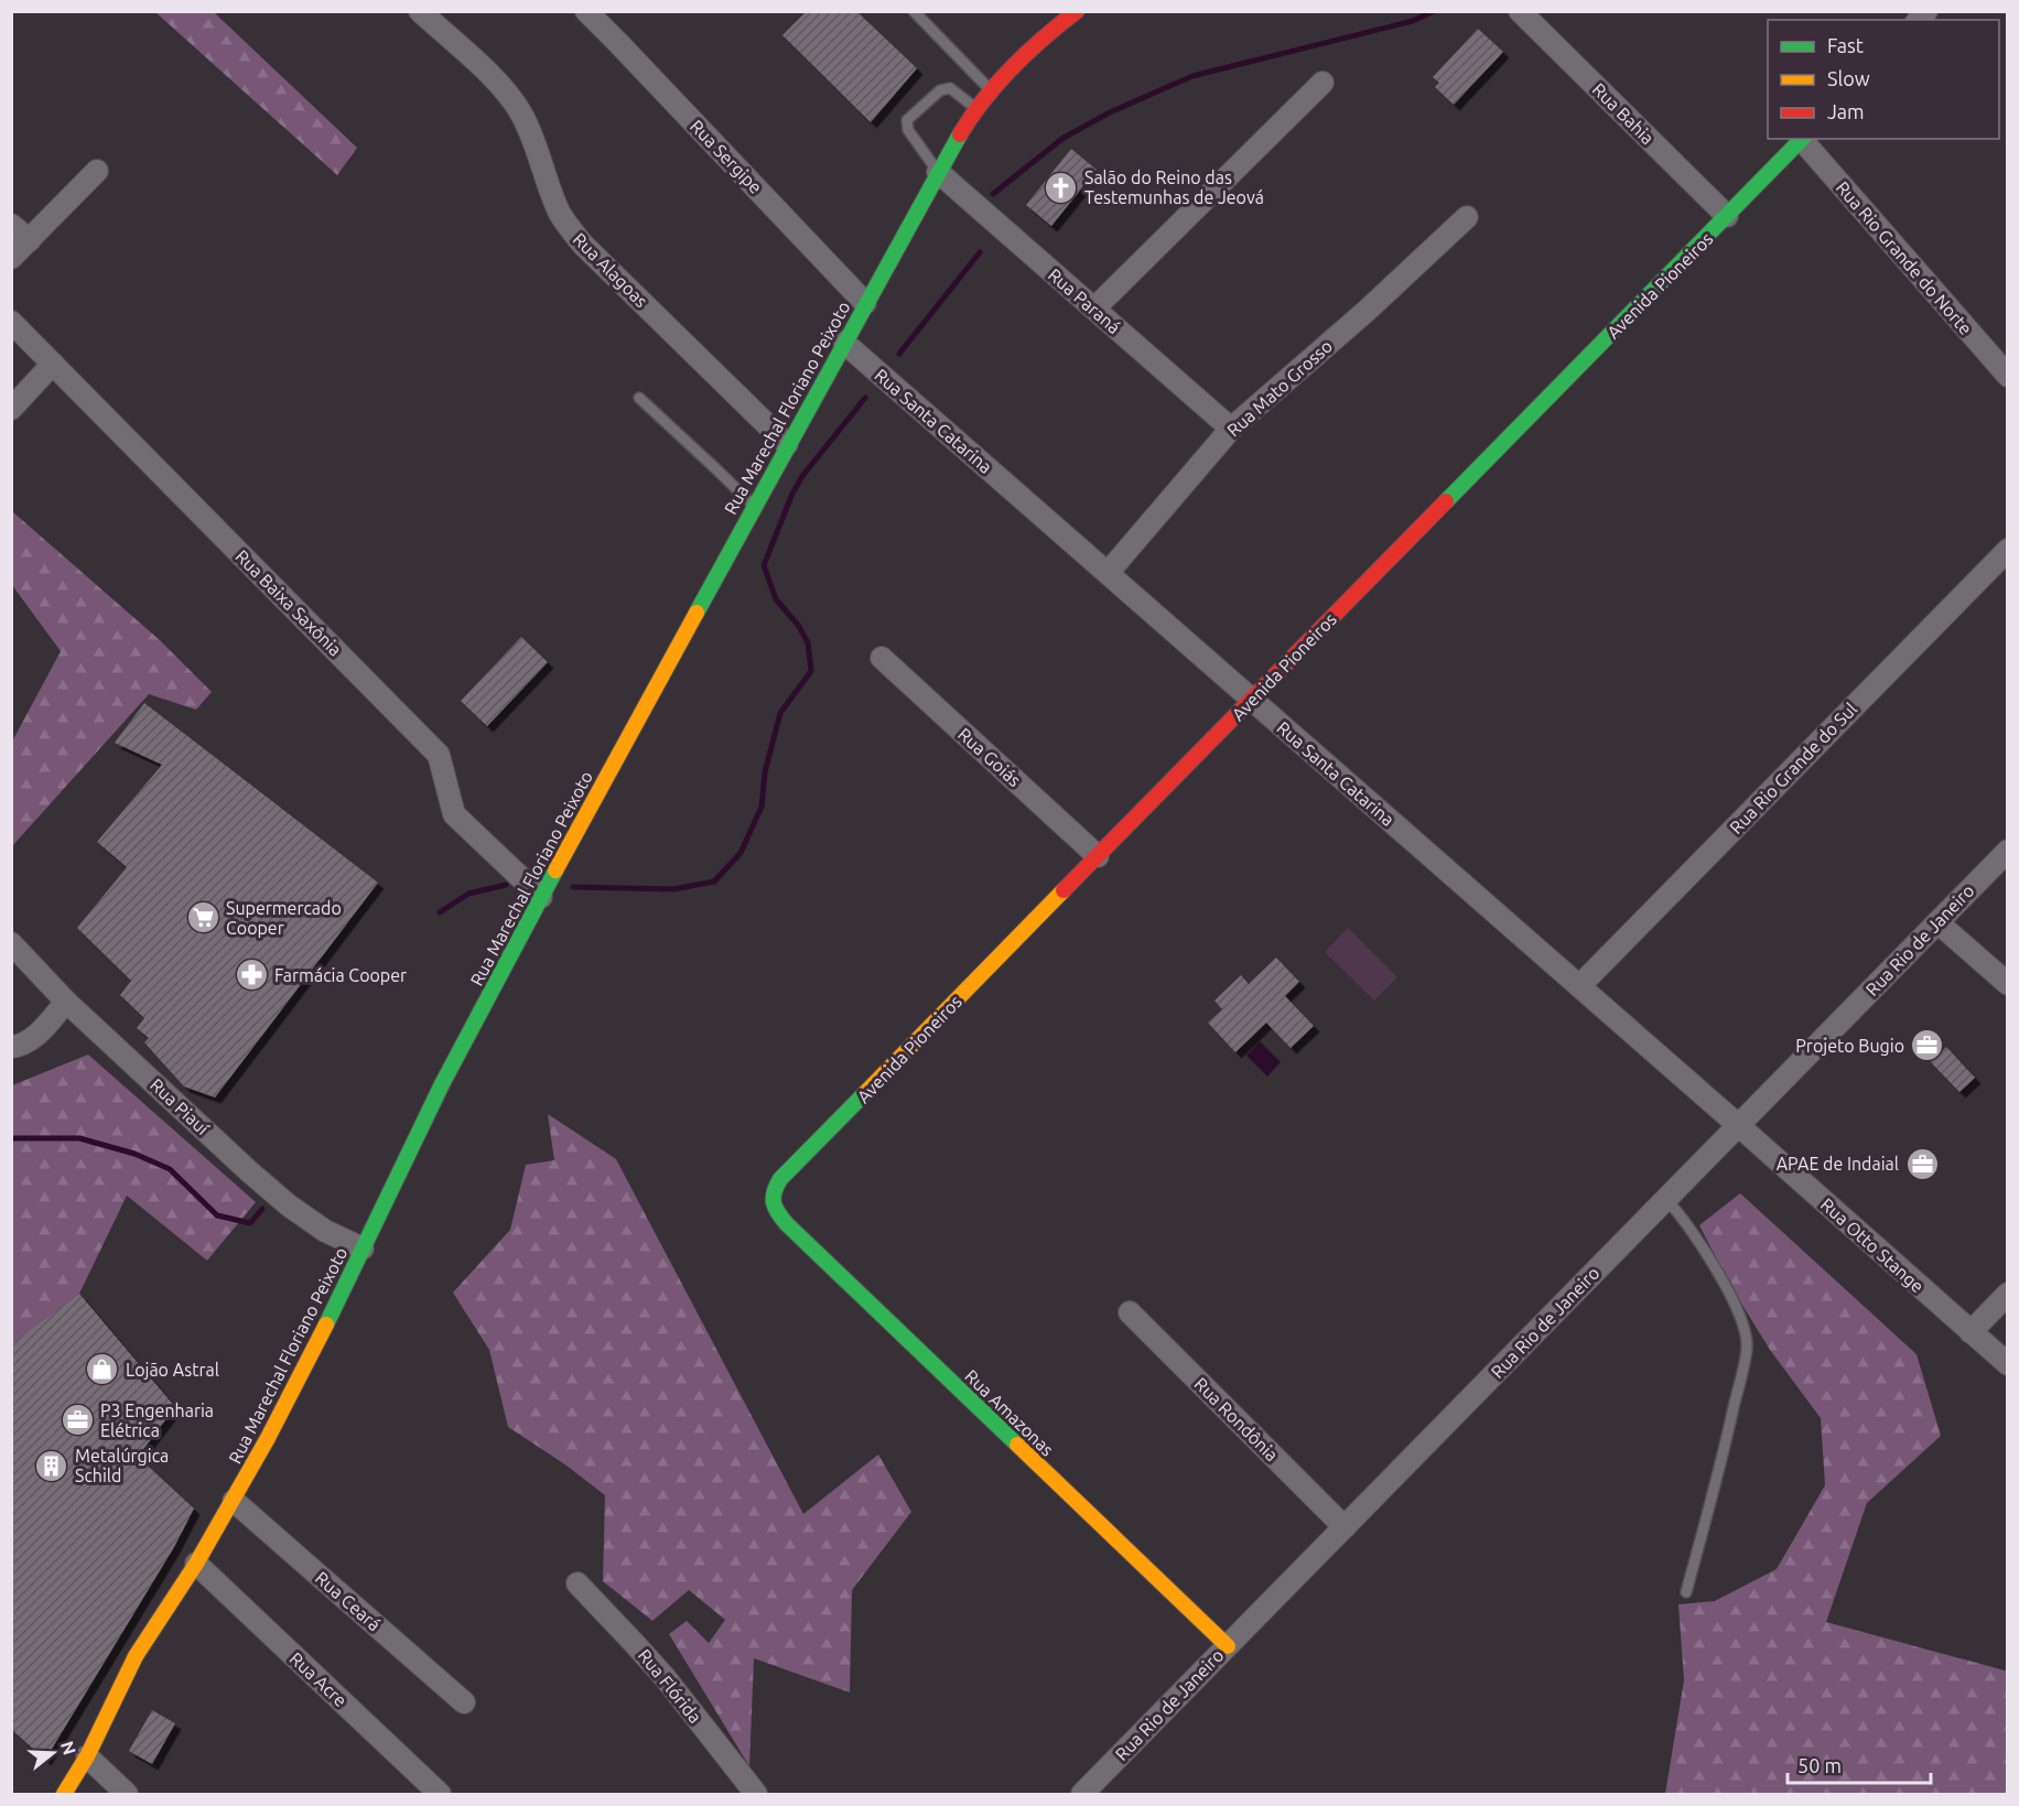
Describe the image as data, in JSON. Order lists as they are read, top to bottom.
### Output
{
  "streets": {
    "street": [
      "Rua Bahia",
      "Rua Sergipe",
      "Rua Rio Grande do Norte",
      "Rua Alagoas",
      "Avenida Pioneiros",
      "Rua Paraná",
      "Rua Mato Grosso",
      "Rua Marechal Floriano Peixoto",
      "Rua Santa Catarina",
      "Rua Baixa Saxônia",
      "Rua Goiás",
      "Rua Rio Grande do Sul",
      "Rua Rio de Janeiro",
      "Rua Piauí",
      "Rua Otto Stange",
      "Rua Amazonas",
      "Rua Rondônia",
      "Rua Ceará",
      "Rua Acre",
      "Rua Flórida"
    ]
  },
  "crossings": [
    ["Rua Bahia", "Avenida Pioneiros"],
    ["Rua Sergipe", "Rua Marechal Floriano Peixoto"],
    ["Rua Rio Grande do Norte", "Avenida Pioneiros"],
    ["Rua Alagoas", "Rua Marechal Floriano Peixoto"],
    ["Avenida Pioneiros", "Rua Santa Catarina"],
    ["Avenida Pioneiros", "Rua Goiás"],
    ["Avenida Pioneiros", "Rua Amazonas"],
    ["Rua Paraná", "Rua Mato Grosso"],
    ["Rua Paraná", "Rua Marechal Floriano Peixoto"],
    ["Rua Mato Grosso", "Rua Santa Catarina"],
    ["Rua Marechal Floriano Peixoto", "Rua Santa Catarina"],
    ["Rua Marechal Floriano Peixoto", "Rua Baixa Saxônia"],
    ["Rua Marechal Floriano Peixoto", "Rua Piauí"],
    ["Rua Marechal Floriano Peixoto", "Rua Ceará"],
    ["Rua Marechal Floriano Peixoto", "Rua Acre"],
    ["Rua Santa Catarina", "Rua Rio Grande do Sul"],
    ["Rua Santa Catarina", "Rua Rio de Janeiro"],
    ["Rua Santa Catarina", "Rua Otto Stange"],
    ["Rua Rio de Janeiro", "Rua Otto Stange"],
    ["Rua Rio de Janeiro", "Rua Amazonas"],
    ["Rua Rio de Janeiro", "Rua Rondônia"]
  ],
  "places": {
    "church": ["Salão do Reino das Testemunhas de Jeová"],
    "supermarket": ["Supermercado Cooper"],
    "pharmacy": ["Farmácia Cooper"],
    "office": ["Projeto Bugio", "APAE de Indaial", "P3 Engenharia Elétrica"],
    "shop": ["Lojão Astral"],
    "building": ["Metalúrgica Schild"]
  },
  "legend": ["Fast", "Slow", "Jam"],
  "scale_bar": "50 m",
  "north": "right"
}
